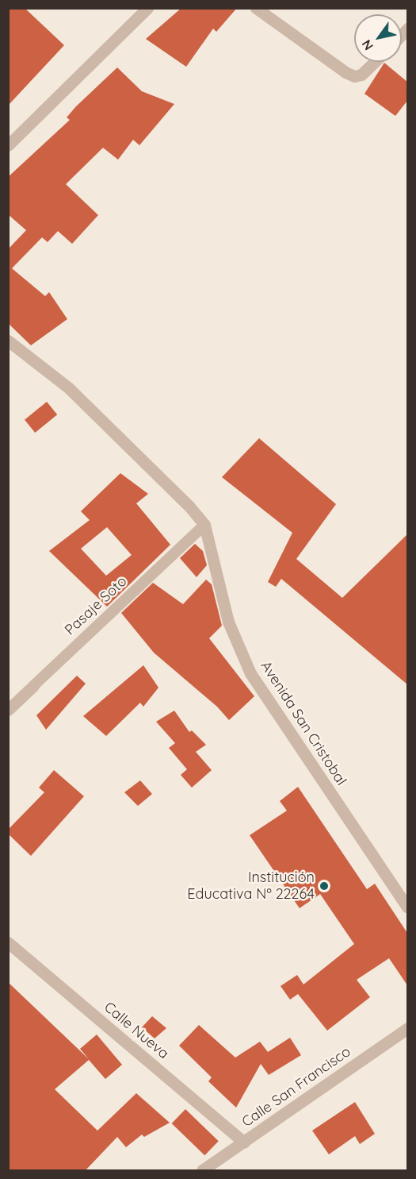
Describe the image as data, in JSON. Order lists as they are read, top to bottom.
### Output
{
  "streets": {
    "street": [
      "Pasaje Soto",
      "Avenida San Cristobal",
      "Calle Nueva",
      "Calle San Francisco"
    ]
  },
  "crossings": [
    ["Pasaje Soto", "Avenida San Cristobal"],
    ["Calle Nueva", "Calle San Francisco"]
  ],
  "places": ["Institución Educativa Nº 22264"],
  "north": "bottom left"
}
